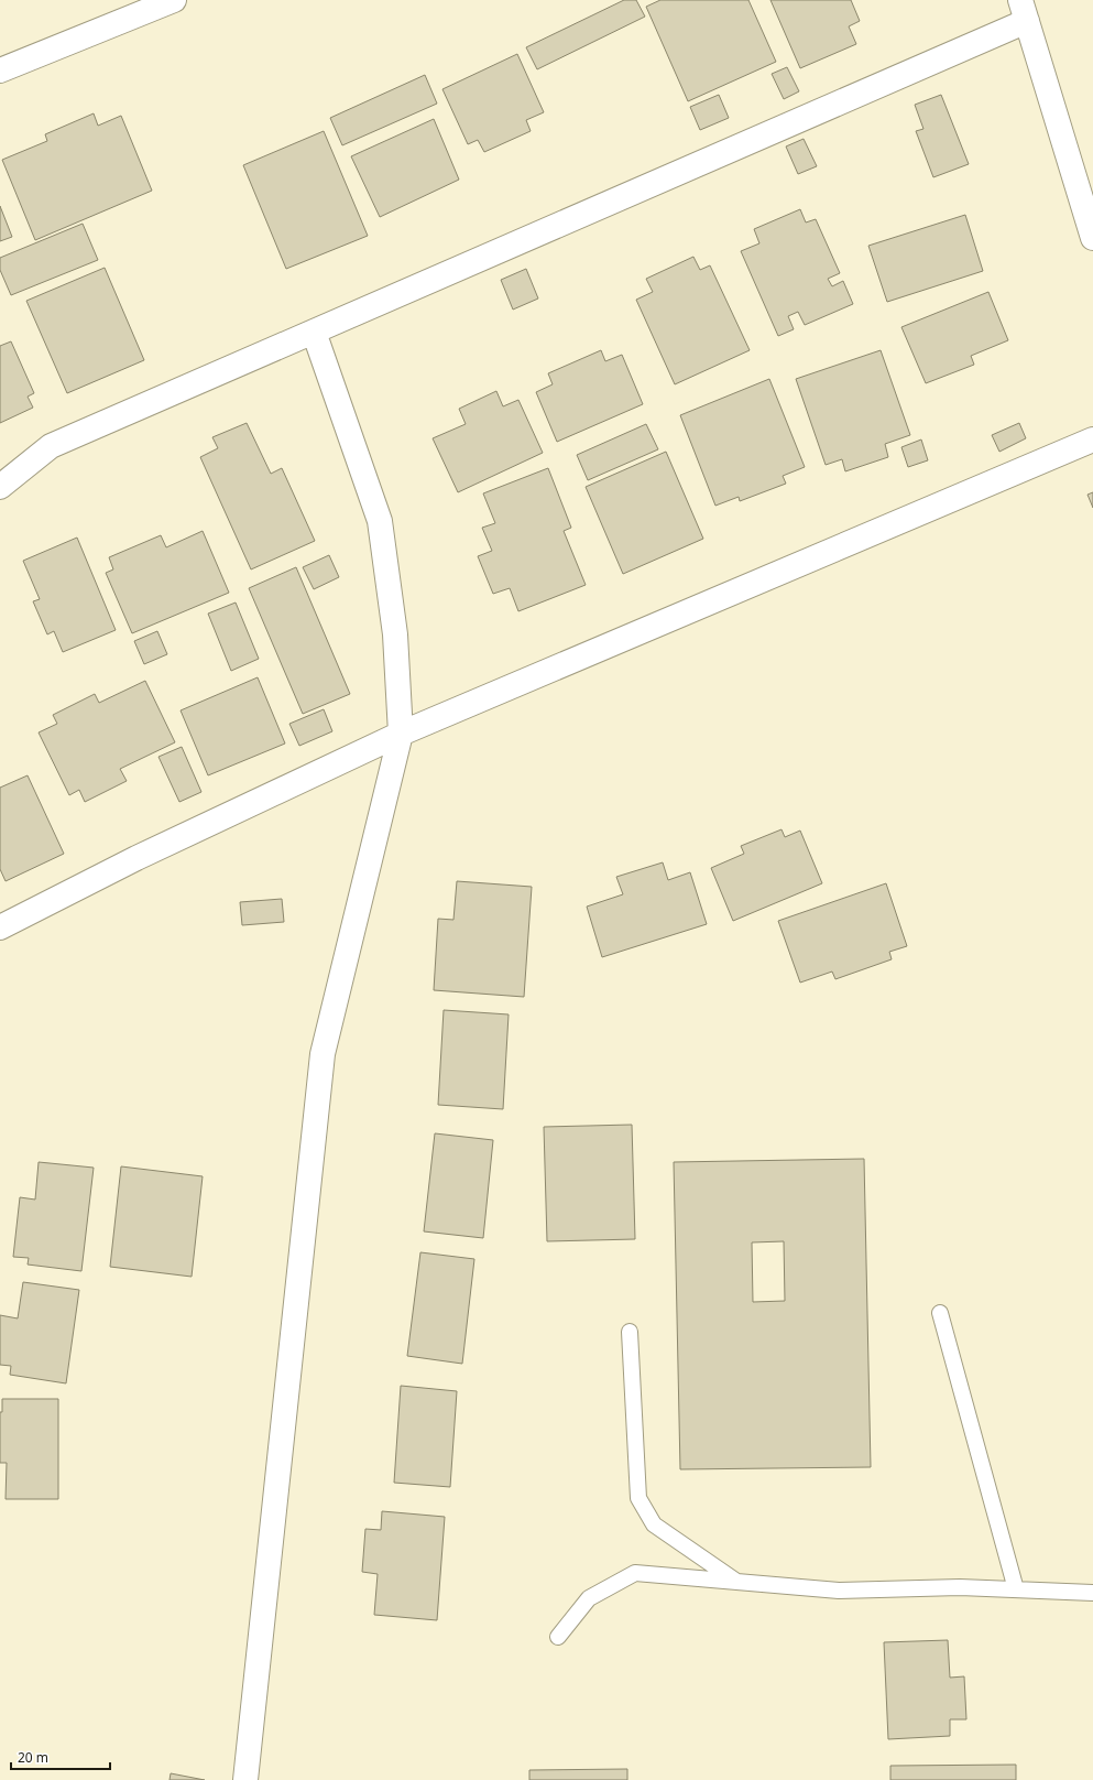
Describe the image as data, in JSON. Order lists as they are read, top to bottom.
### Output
{
  "scale_bar": "20 m"
}
